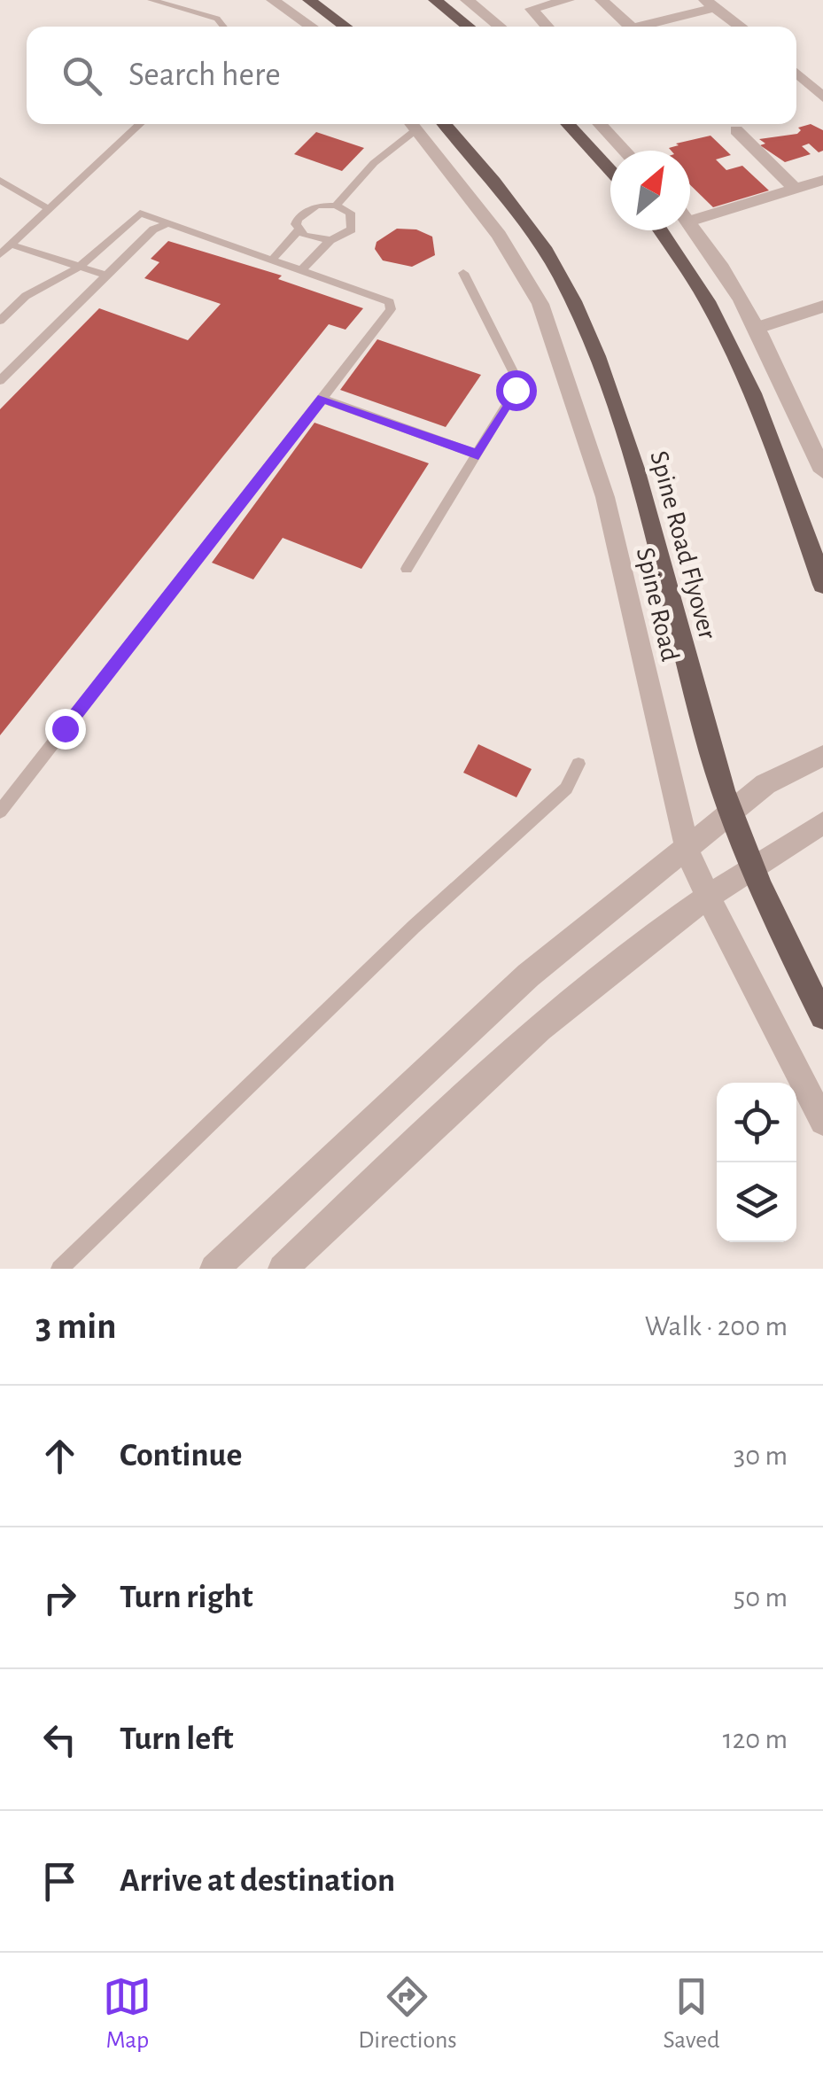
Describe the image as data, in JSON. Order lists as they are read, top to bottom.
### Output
{
  "streets": {
    "main road": ["Spine Road Flyover"],
    "street": ["Spine Road"]
  },
  "north": "top right",
  "page": {
    "search": "Search here",
    "heading": ["3 min", "Walk · 200 m"],
    "list": [
      ["Continue", "30 m"],
      ["Turn right", "50 m"],
      ["Turn left", "120 m"],
      "Arrive at destination"
    ],
    "nav": ["Map", "Directions", "Saved"]
  }
}
